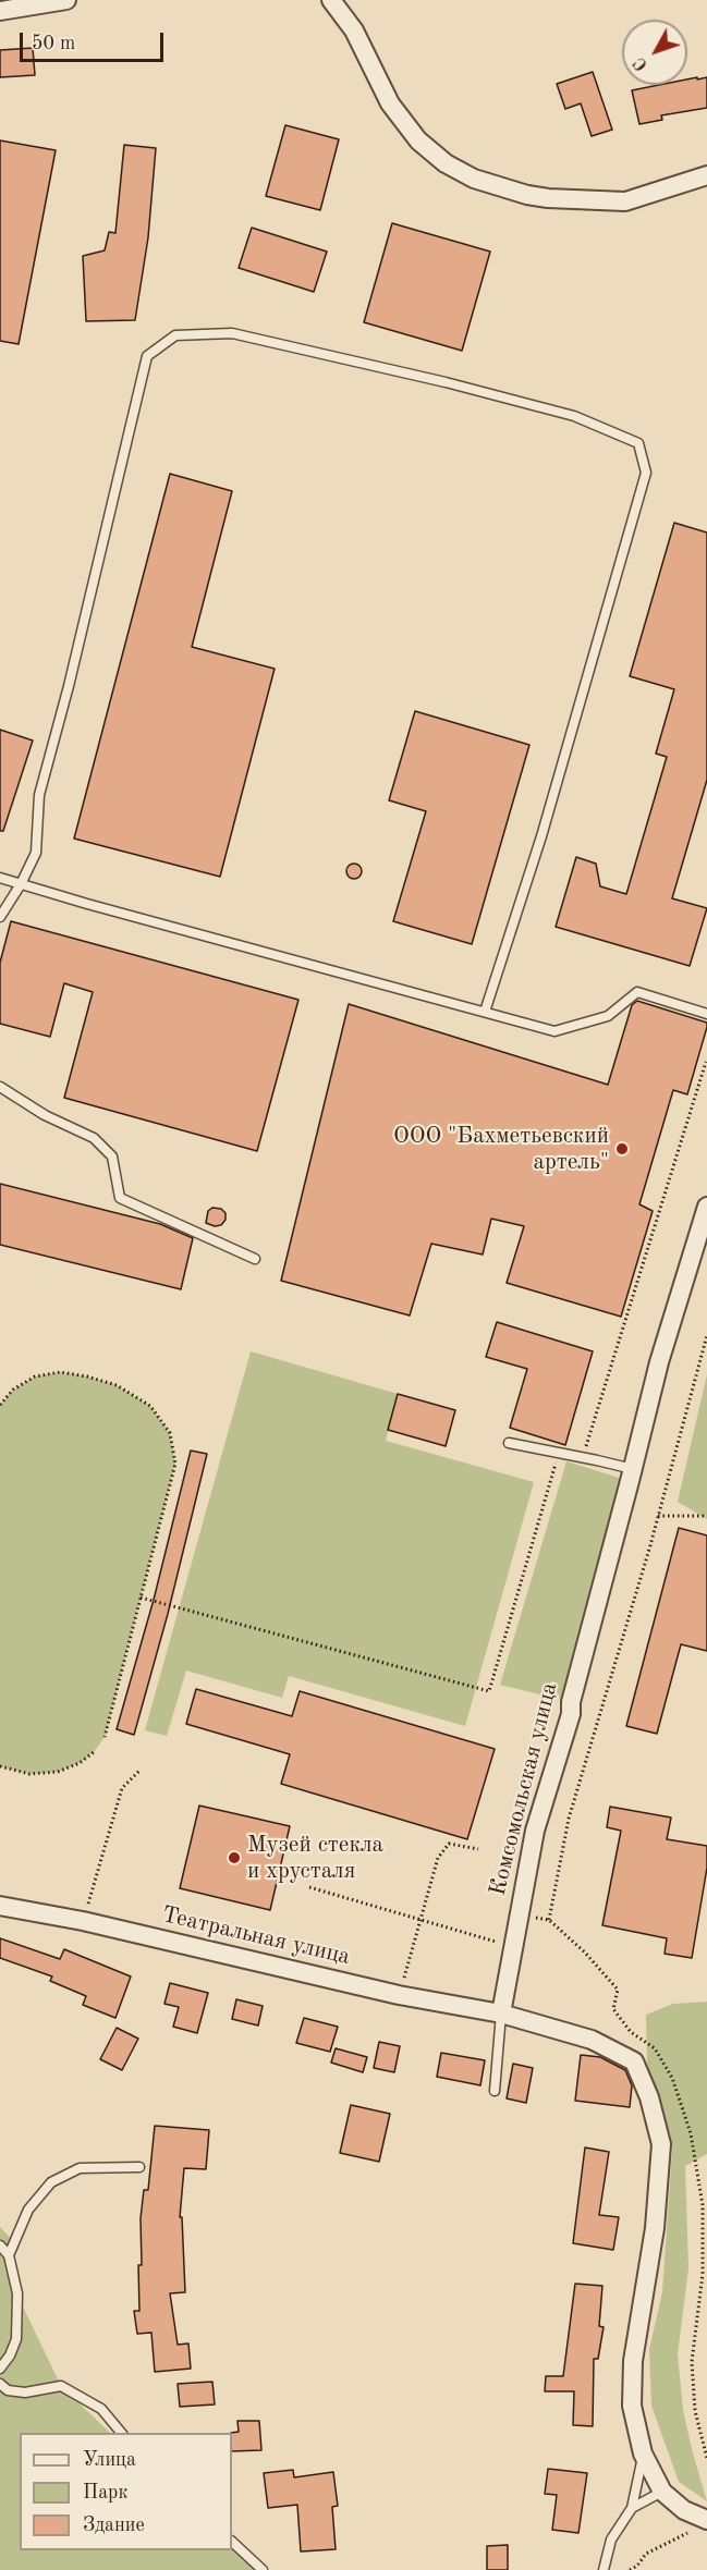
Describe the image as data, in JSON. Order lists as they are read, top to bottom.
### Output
{
  "streets": {
    "street": ["Комсомольская улица", "Театральная улица"]
  },
  "crossings": [
    ["Комсомольская улица", "Театральная улица"]
  ],
  "places": ["ООО \"Бахметьевский артель\"", "Музей стекла и хрусталя"],
  "legend": ["Улица", "Парк", "Здание"],
  "scale_bar": "50 m",
  "north": "bottom left"
}
